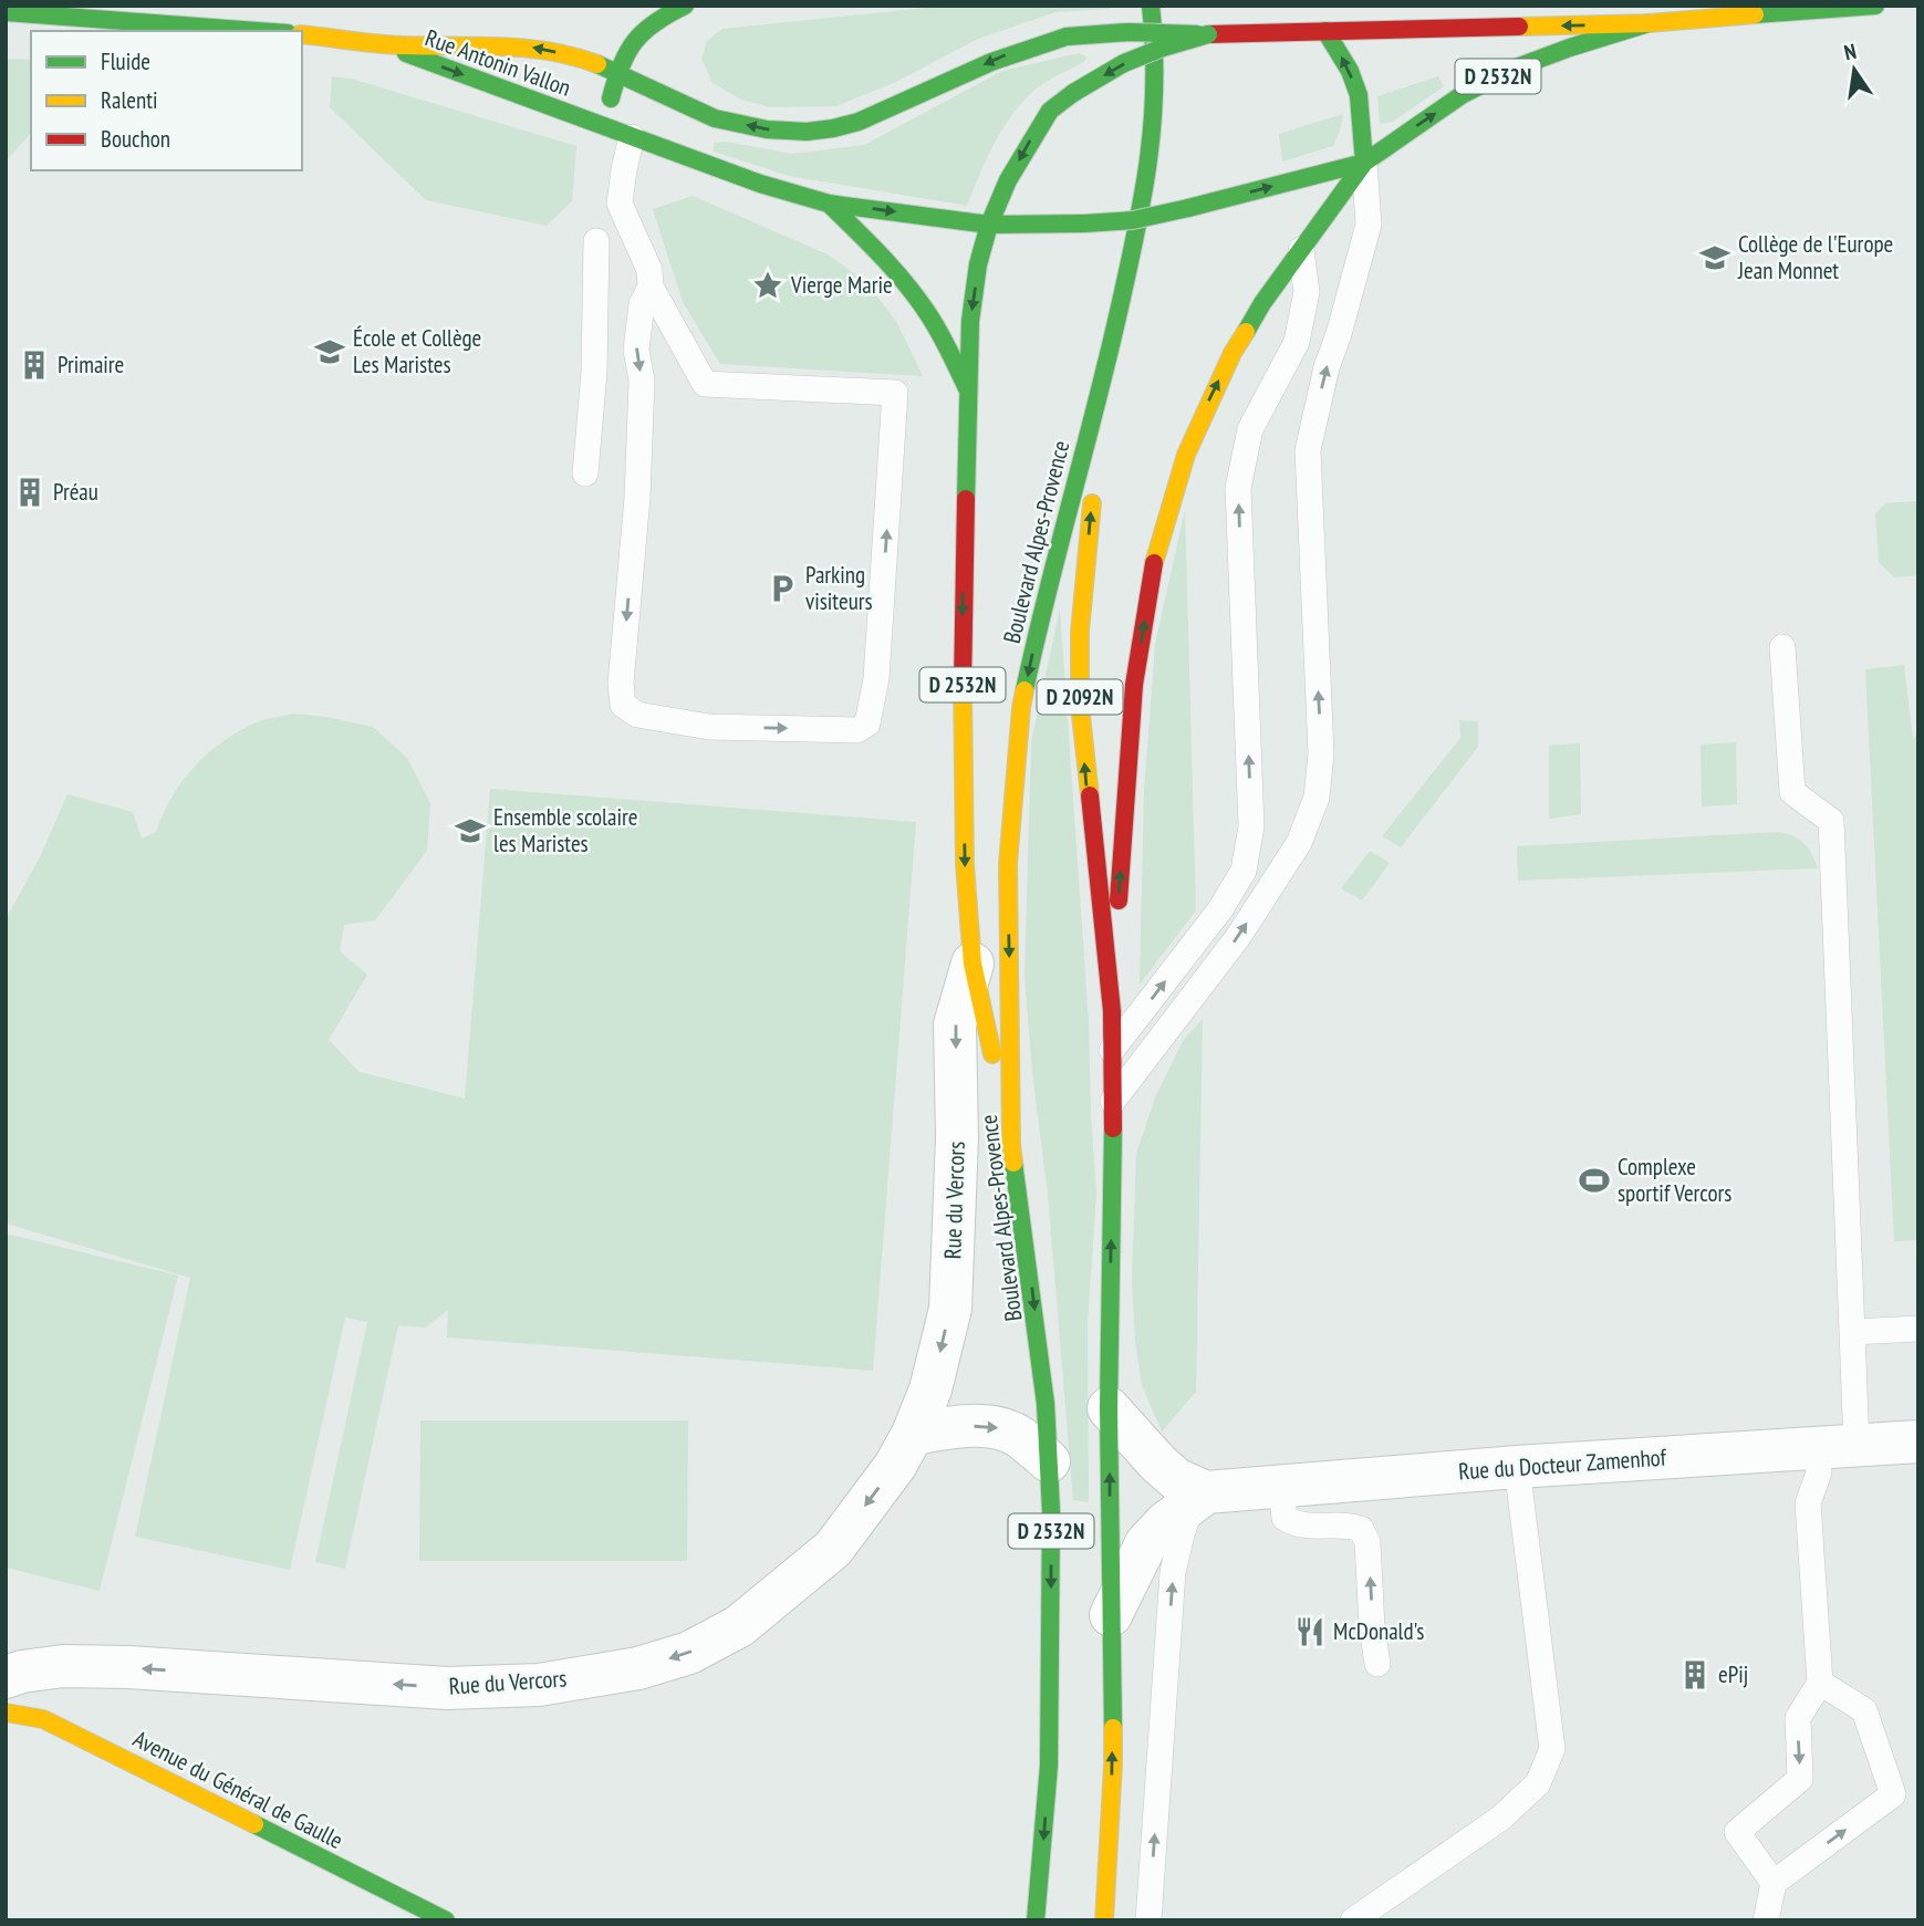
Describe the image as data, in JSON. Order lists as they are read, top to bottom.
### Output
{
  "streets": {
    "main road": [
      "Rue Antonin Vallon",
      "D 2532N",
      "Boulevard Alpes-Provence",
      "D 2092N",
      "Avenue du Général de Gaulle"
    ],
    "street": ["Rue du Vercors", "Rue du Docteur Zamenhof"]
  },
  "crossings": [
    ["Rue Antonin Vallon", "D 2532N"],
    ["D 2532N", "Boulevard Alpes-Provence"],
    ["D 2532N", "Rue du Vercors"]
  ],
  "one_way": ["Rue du Vercors"],
  "places": {
    "school or university": ["Collège de l'Europe Jean Monnet", "École et Collège Les Maristes", "Ensemble scolaire les Maristes"],
    "place": ["Vierge Marie"],
    "building": ["Primaire", "Préau", "ePij"],
    "parking": ["Parking visiteurs"],
    "sports": ["Complexe sportif Vercors"],
    "restaurant": ["McDonald's"]
  },
  "legend": ["Fluide", "Ralenti", "Bouchon"],
  "north": "top"
}
